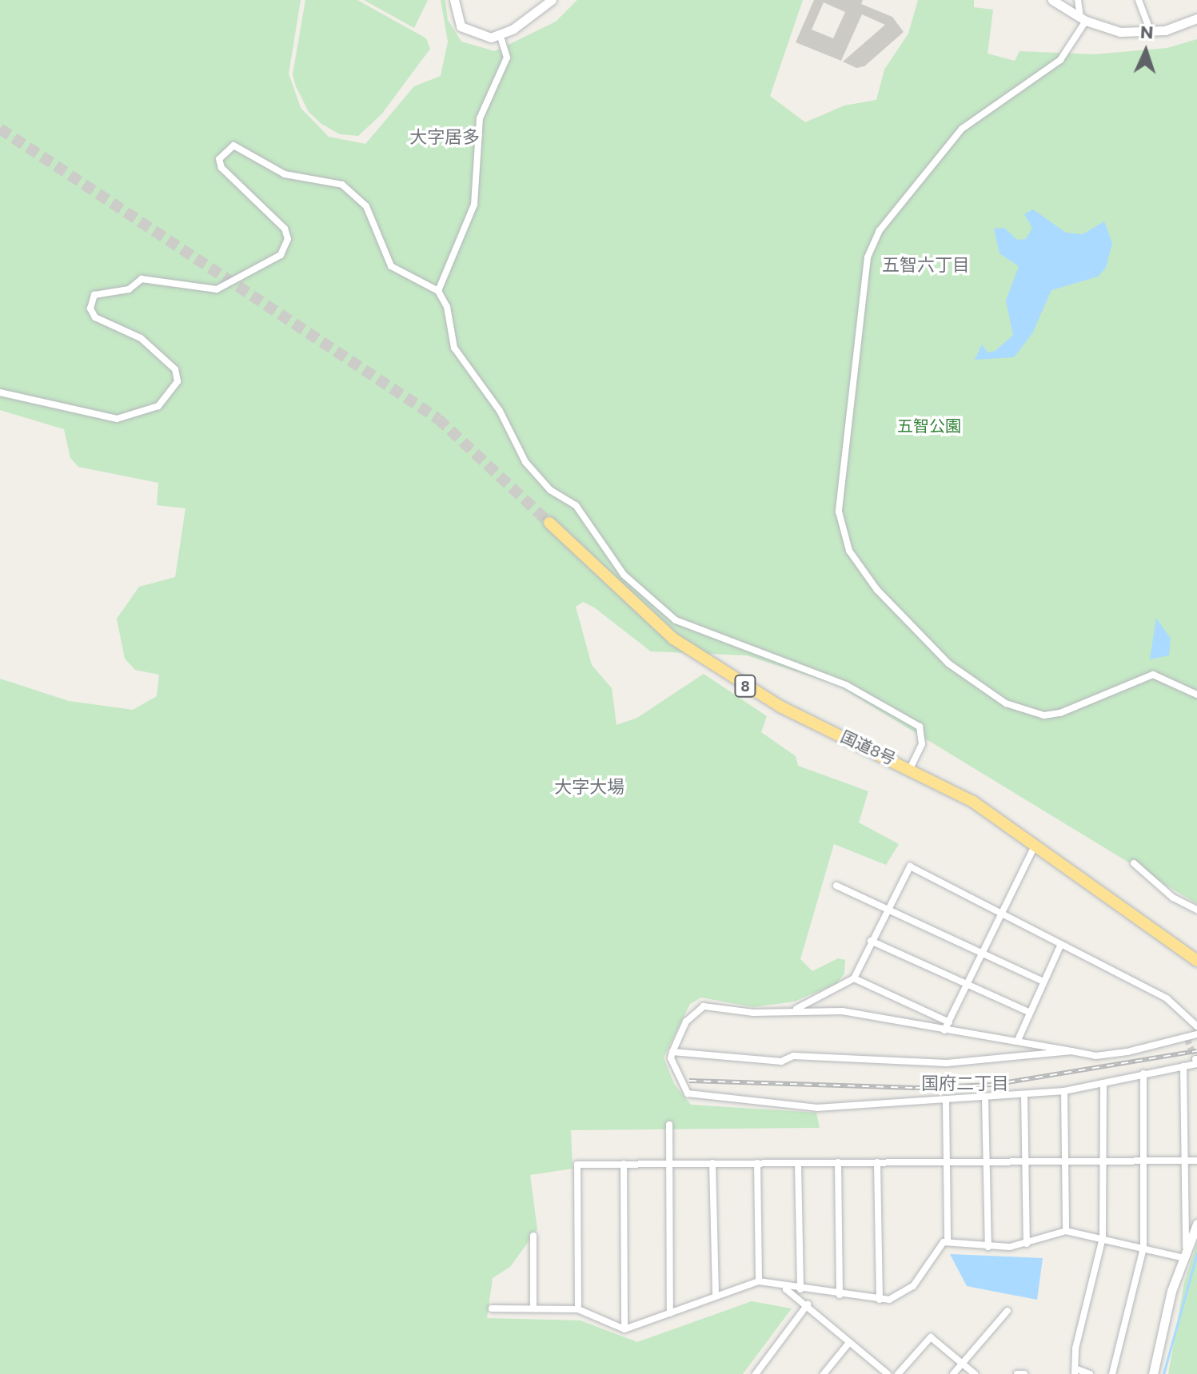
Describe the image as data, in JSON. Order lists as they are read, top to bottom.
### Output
{
  "streets": {
    "highway": ["8", "国道8号"]
  },
  "districts": [
    "大字居多",
    "五智六丁目",
    "大字大場",
    "国府二丁目"
  ],
  "parks": ["五智公園"],
  "north": "top"
}
